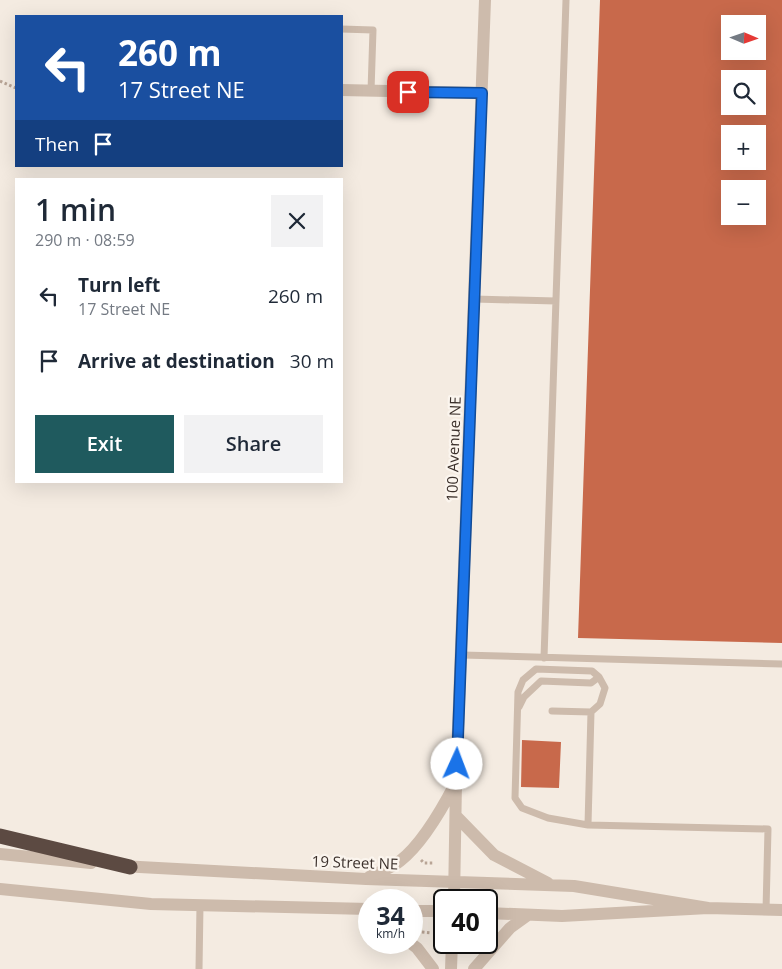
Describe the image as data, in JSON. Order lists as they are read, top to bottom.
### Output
{
  "streets": {
    "street": ["100 Avenue NE", "19 Street NE"]
  },
  "crossings": [
    ["100 Avenue NE", "19 Street NE"]
  ],
  "north": "right",
  "page": {
    "map_buttons": ["+", "−"],
    "turn": ["260 m", "17 Street NE"],
    "then": "Then",
    "heading": ["1 min", "290 m · 08:59"],
    "list": [
      {
        "name": "Turn left",
        "note": "17 Street NE",
        "value": "260 m"
      },
      {
        "name": "Arrive at destination",
        "value": "30 m"
      }
    ],
    "buttons": ["Exit", "Share"],
    "speed": "34 km/h",
    "limit": "40"
  }
}
